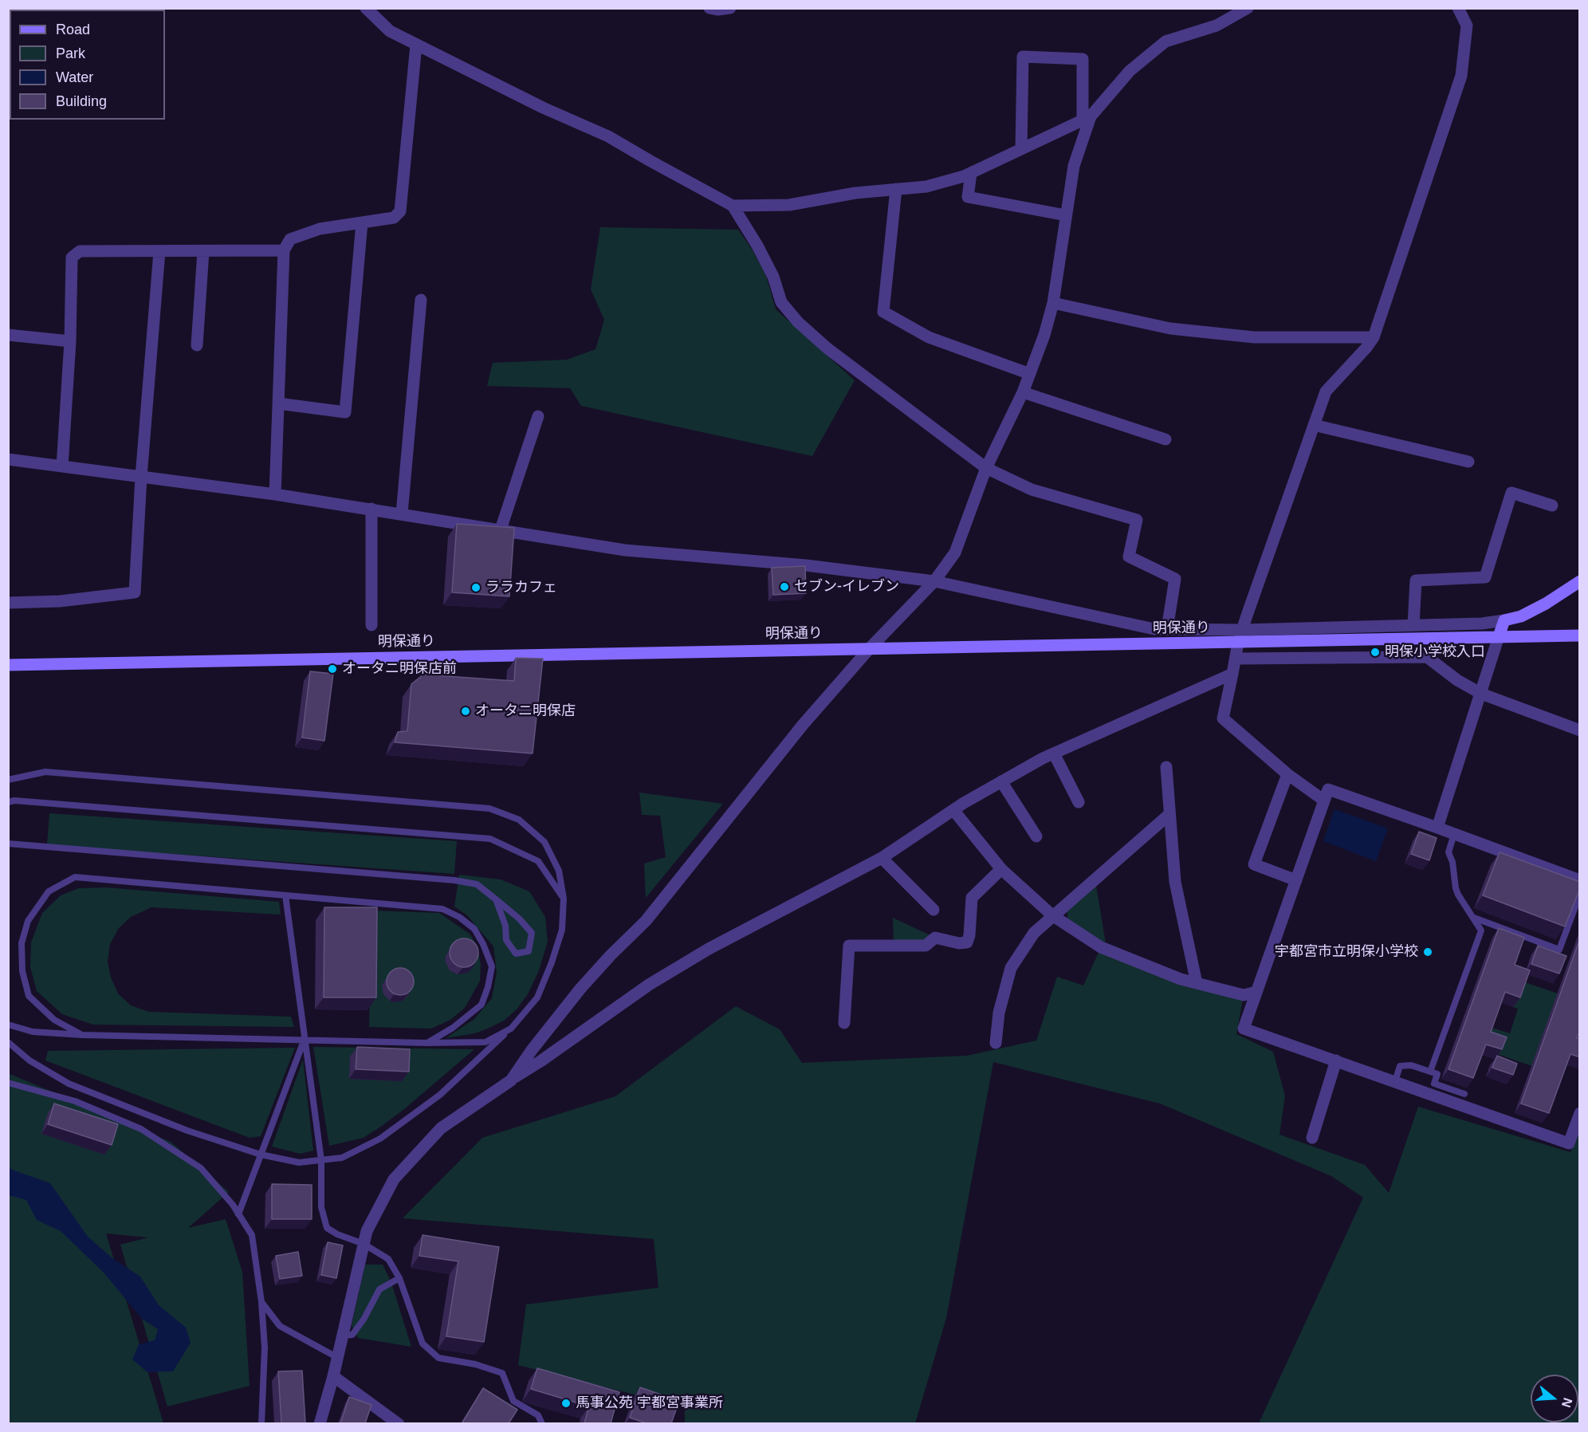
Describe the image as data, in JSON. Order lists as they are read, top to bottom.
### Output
{
  "streets": {
    "street": ["明保通り"]
  },
  "places": [
    "セブン-イレブン",
    "ララカフェ",
    "明保小学校入口",
    "オータニ明保店前",
    "オータニ明保店",
    "宇都宮市立明保小学校",
    "馬事公苑 宇都宮事業所"
  ],
  "legend": [
    "Road",
    "Park",
    "Water",
    "Building"
  ],
  "north": "right"
}
